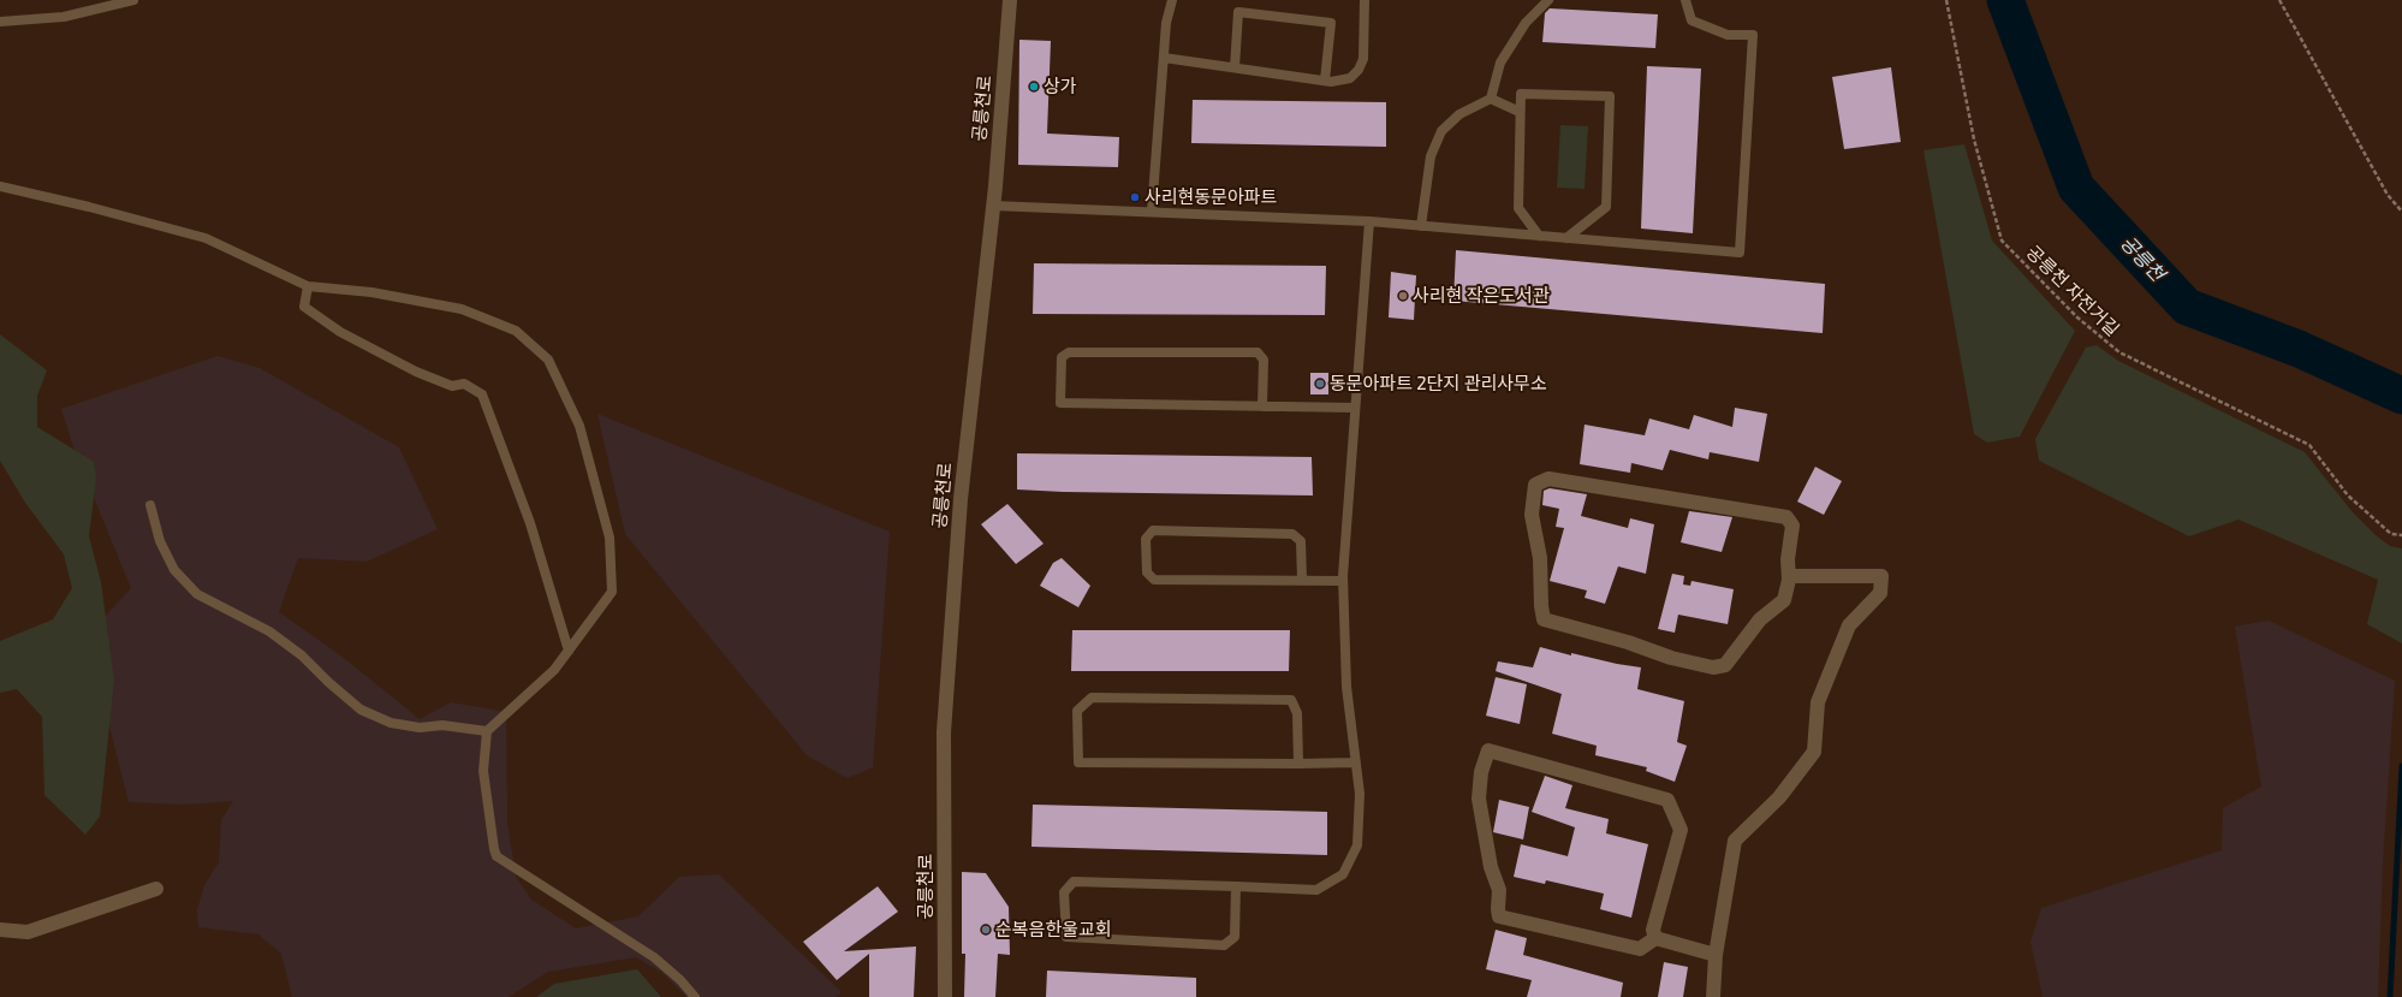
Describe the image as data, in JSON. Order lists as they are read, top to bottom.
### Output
{
  "streets": {
    "street": ["공릉천로"],
    "path": ["공릉천 자전거길"]
  },
  "water": ["공릉천"],
  "places": [
    "상가",
    "사리현동문아파트",
    "사리현 작은도서관",
    "동문아파트 2단지 관리사무소",
    "순복음한울교회"
  ]
}
